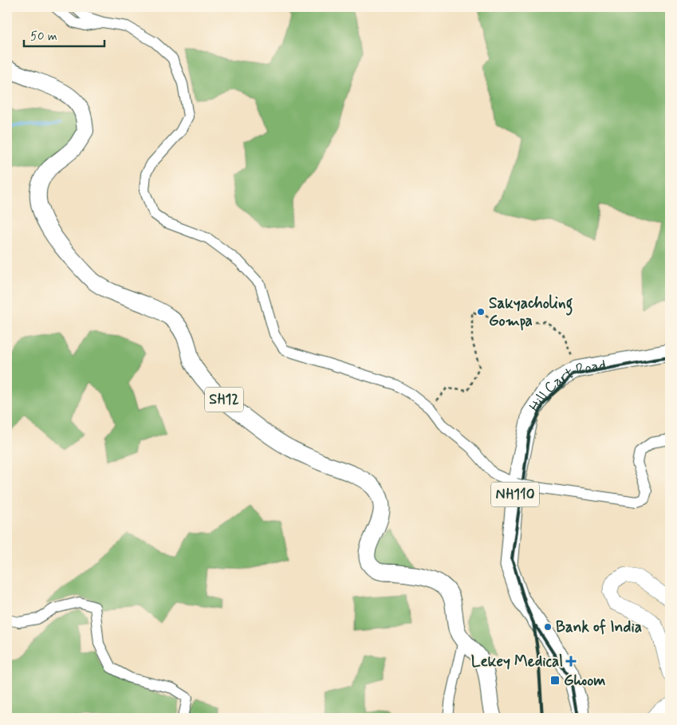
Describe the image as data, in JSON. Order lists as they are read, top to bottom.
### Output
{
  "streets": {
    "highway": ["Hill Cart Road", "NH110"],
    "main road": ["SH12"]
  },
  "places": {
    "other": ["Sakyacholing Gompa", "Bank of India"],
    "health": ["Lekey Medical"],
    "transit": ["Ghoom"]
  },
  "scale_bar": "50 m"
}
